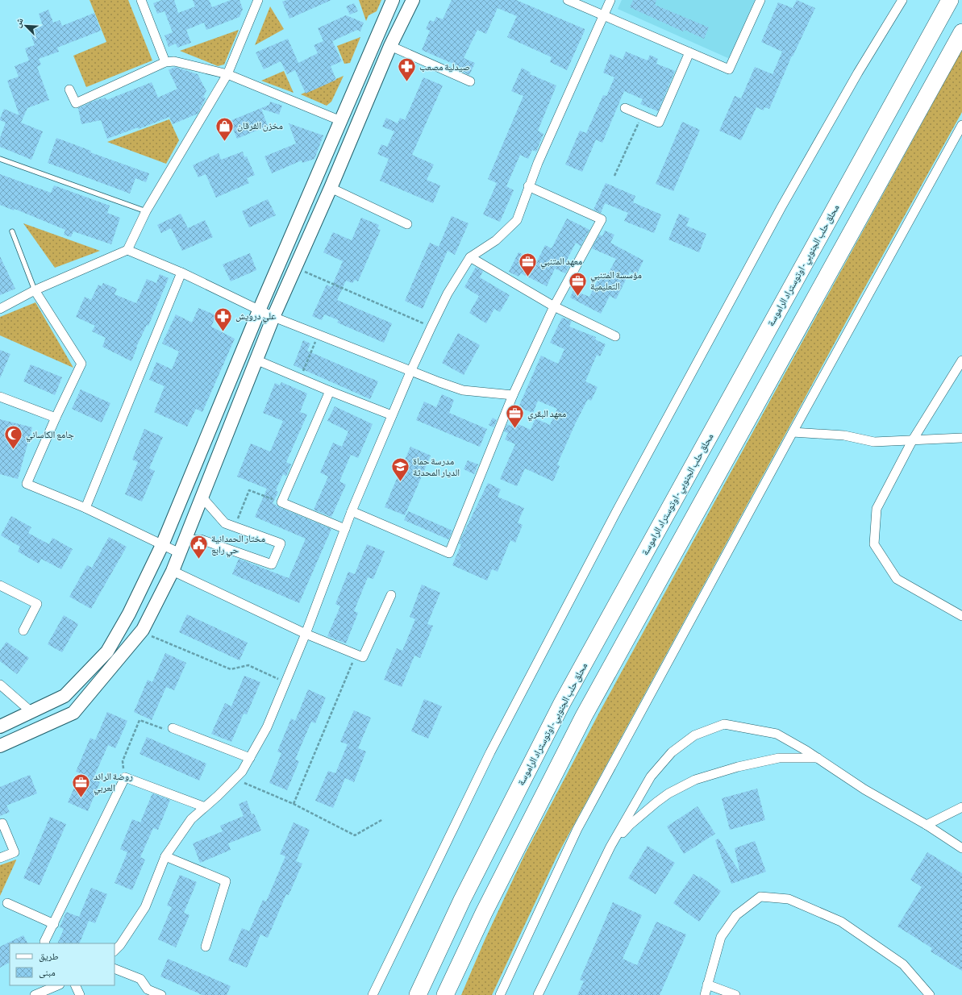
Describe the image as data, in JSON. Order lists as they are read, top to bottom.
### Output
{
  "streets": {
    "highway": ["محلق حلب الجنوبي - اوتوستراد الراموسة"]
  },
  "places": {
    "pharmacy": ["صيدلية مصعب", "علي درويش"],
    "shop": ["مخزن الفرقان"],
    "office": [
      "معهد المتنبي",
      "مؤسسة المتنبي التعليمية",
      "معهد البقري",
      "روضة الرائد العربي"
    ],
    "mosque": ["جامع الكاساني"],
    "school or university": ["مدرسة حماة الديار المحدثة"],
    "public building": ["مختار الحمدانية حي رابع"]
  },
  "legend": ["طريق", "مبنى"],
  "north": "top left"
}
